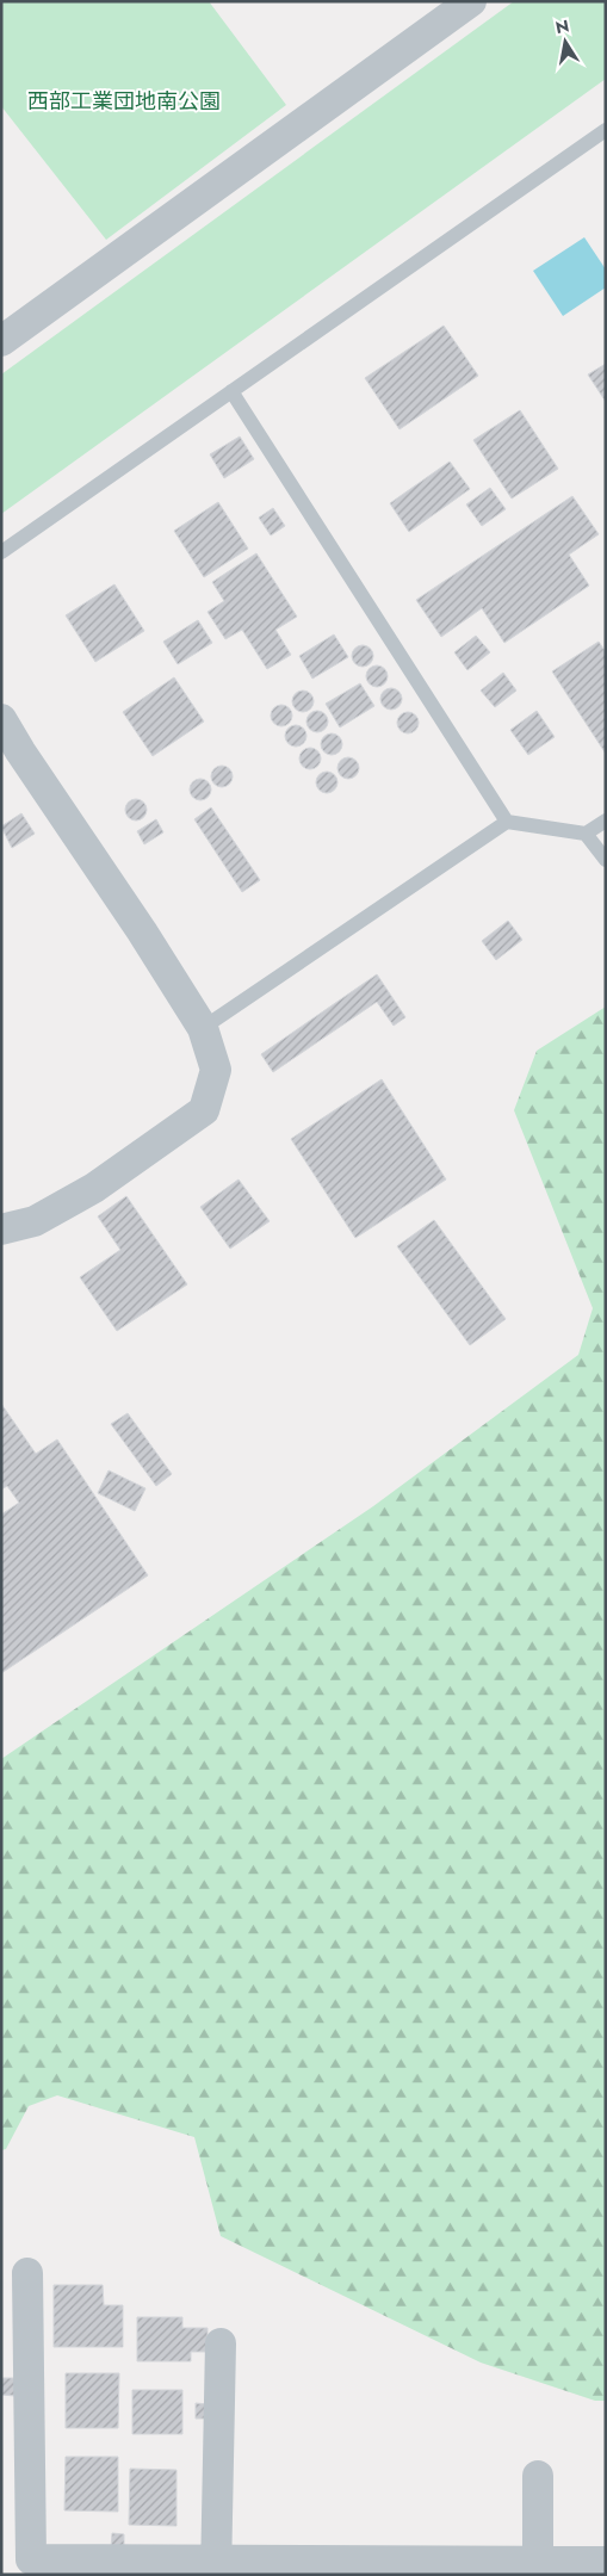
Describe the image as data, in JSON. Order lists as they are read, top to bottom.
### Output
{
  "parks": ["西部工業団地南公園"],
  "north": "top"
}
